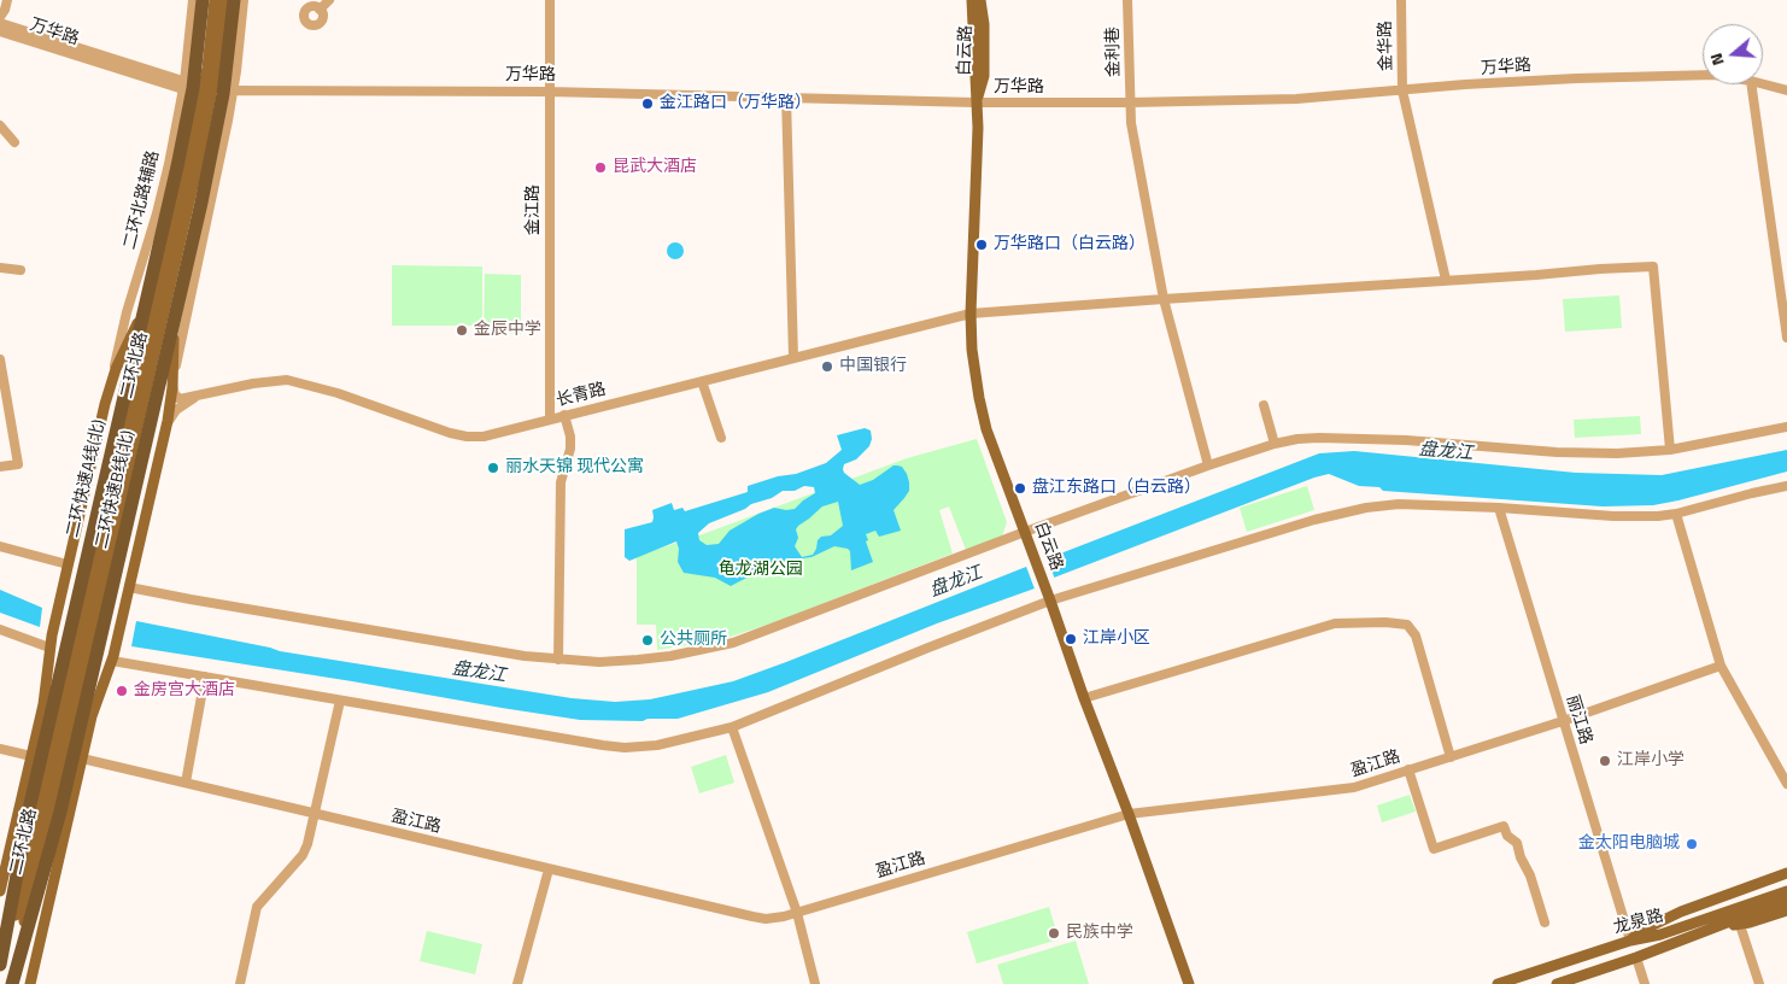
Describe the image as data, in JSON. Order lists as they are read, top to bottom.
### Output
{
  "streets": {
    "highway": ["二环快速A线(北)", "二环快速B线(北)"],
    "main road": ["白云路", "二环北路", "龙泉路"],
    "street": [
      "万华路",
      "金华路",
      "金利巷",
      "二环北路辅路",
      "金江路",
      "长青路",
      "丽江路",
      "盈江路"
    ]
  },
  "crossings": [
    ["万华路", "金华路"],
    ["万华路", "白云路"],
    ["万华路", "金利巷"],
    ["万华路", "二环北路辅路"],
    ["万华路", "金江路"],
    ["万华路", "二环北路"],
    ["金华路", "长青路"],
    ["白云路", "长青路"],
    ["白云路", "盈江路"],
    ["金利巷", "长青路"],
    ["二环北路辅路", "二环北路"],
    ["金江路", "长青路"],
    ["二环北路", "二环快速A线(北)"],
    ["二环北路", "二环快速B线(北)"],
    ["二环快速A线(北)", "二环快速B线(北)"],
    ["丽江路", "盈江路"],
    ["丽江路", "龙泉路"]
  ],
  "water": ["盘龙江"],
  "parks": ["龟龙湖公园"],
  "places": [
    "金江路口（万华路）",
    "昆武大酒店",
    "万华路口（白云路）",
    "金辰中学",
    "中国银行",
    "丽水天锦 现代公寓",
    "盘江东路口（白云路）",
    "江岸小区",
    "公共厕所",
    "金房宫大酒店",
    "江岸小学",
    "金太阳电脑城",
    "民族中学"
  ],
  "north": "left"
}
